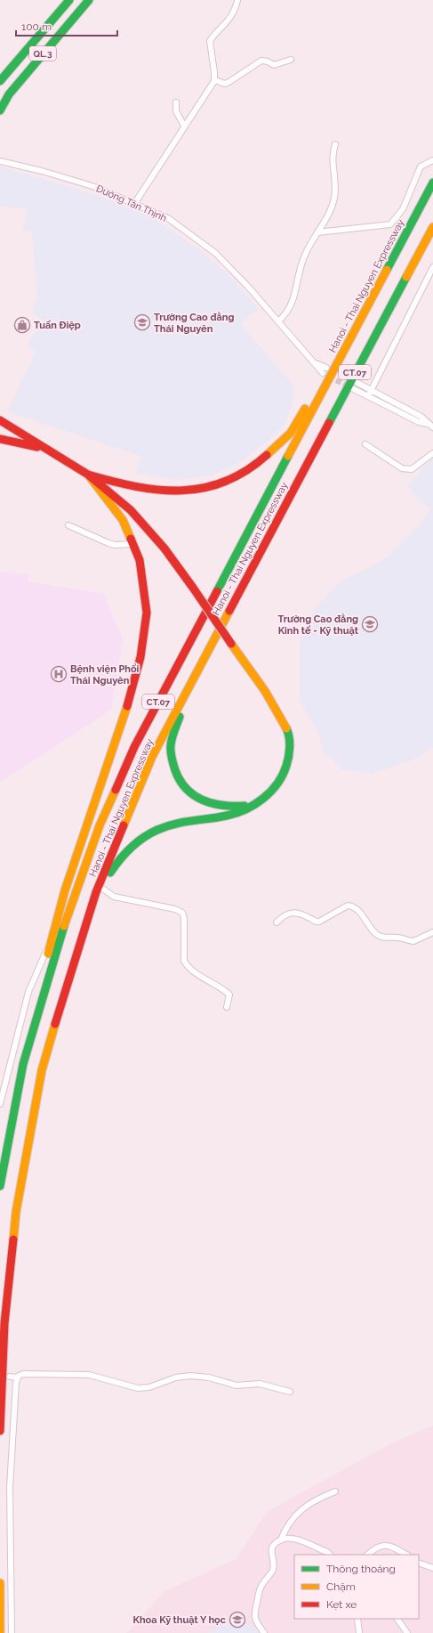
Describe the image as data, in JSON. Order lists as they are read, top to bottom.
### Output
{
  "streets": {
    "highway": ["QL.3", "Hanoi - Thai Nguyen Expressway", "CT.07"],
    "street": ["Đường Tân Thịnh"]
  },
  "places": {
    "school or university": ["Trường Cao đẳng Thái Nguyên", "Trường Cao đẳng Kinh tế - Kỹ thuật", "Khoa Kỹ thuật Y học"],
    "shop": ["Tuấn Điệp"],
    "hospital": ["Bệnh viện Phổi Thái Nguyên"]
  },
  "legend": ["Thông thoáng", "Chậm", "Kẹt xe"],
  "scale_bar": "100 m"
}
